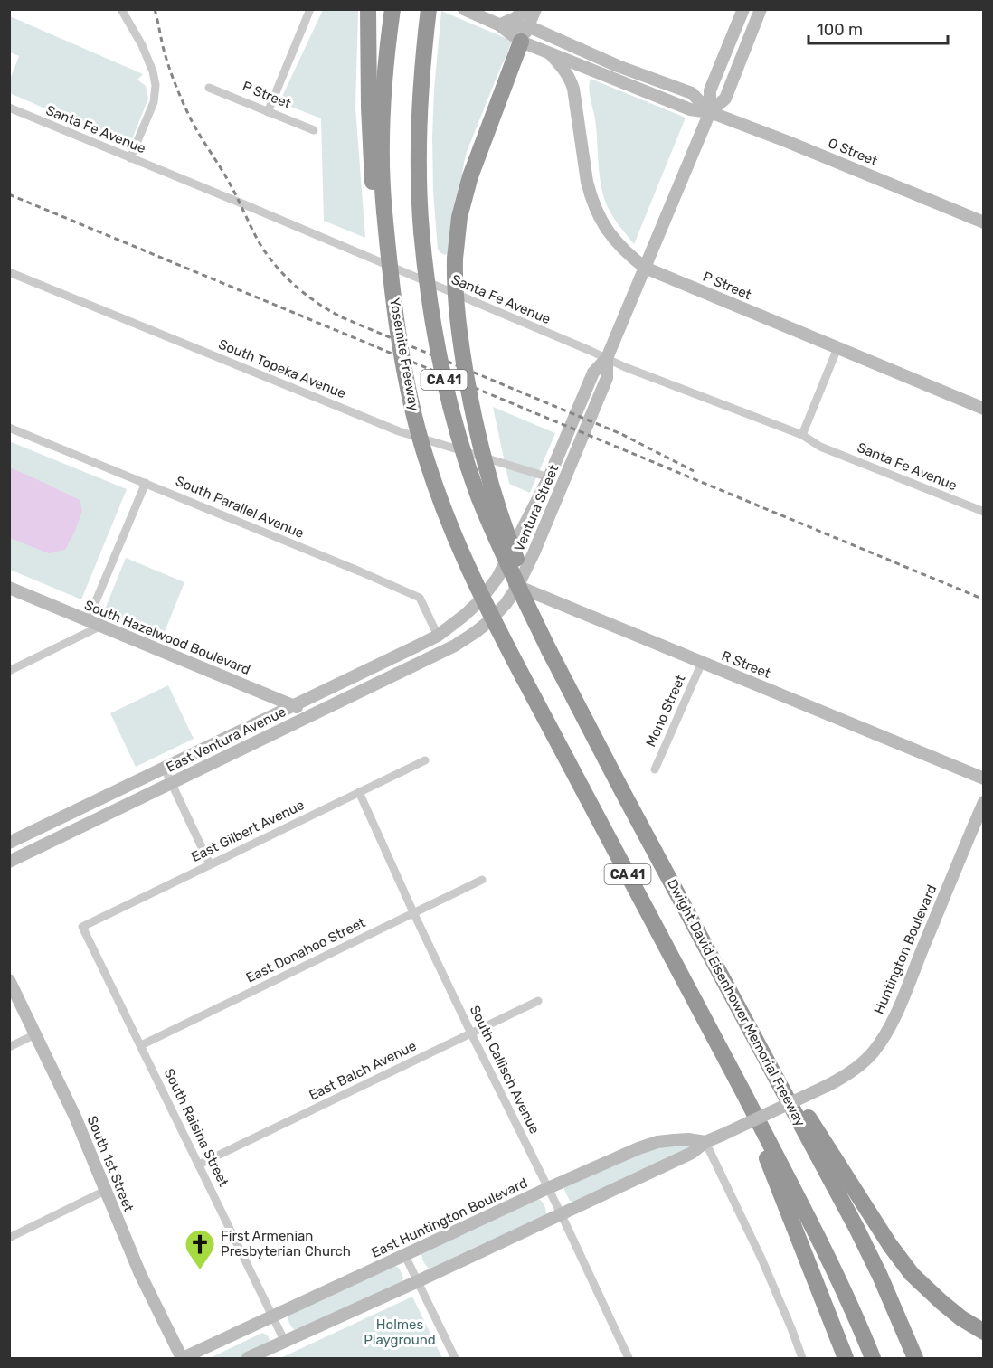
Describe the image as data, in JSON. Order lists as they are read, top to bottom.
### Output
{
  "streets": {
    "highway": ["Yosemite Freeway", "CA 41", "Dwight David Eisenhower Memorial Freeway"],
    "main road": [
      "P Street",
      "O Street",
      "Ventura Street",
      "South Hazelwood Boulevard",
      "R Street",
      "East Ventura Avenue",
      "Huntington Boulevard",
      "South 1st Street",
      "East Huntington Boulevard"
    ],
    "street": [
      "Santa Fe Avenue",
      "South Topeka Avenue",
      "South Parallel Avenue",
      "Mono Street",
      "East Gilbert Avenue",
      "East Donahoo Street",
      "South Callisch Avenue",
      "East Balch Avenue",
      "South Raisina Street"
    ]
  },
  "crossings": [
    ["P Street", "O Street"],
    ["P Street", "Ventura Street"],
    ["Santa Fe Avenue", "Ventura Street"],
    ["O Street", "Ventura Street"],
    ["Yosemite Freeway", "CA 41"],
    ["South Topeka Avenue", "Ventura Street"],
    ["CA 41", "Dwight David Eisenhower Memorial Freeway"],
    ["South Parallel Avenue", "Ventura Street"],
    ["South Parallel Avenue", "East Ventura Avenue"],
    ["Ventura Street", "R Street"],
    ["Ventura Street", "East Ventura Avenue"],
    ["South Hazelwood Boulevard", "East Ventura Avenue"],
    ["R Street", "Mono Street"],
    ["East Gilbert Avenue", "South Callisch Avenue"],
    ["East Gilbert Avenue", "South Raisina Street"],
    ["Huntington Boulevard", "East Huntington Boulevard"],
    ["East Donahoo Street", "South Callisch Avenue"],
    ["East Donahoo Street", "South Raisina Street"],
    ["South Callisch Avenue", "East Balch Avenue"],
    ["South Callisch Avenue", "East Huntington Boulevard"],
    ["East Balch Avenue", "South Raisina Street"],
    ["South Raisina Street", "East Huntington Boulevard"],
    ["South 1st Street", "East Huntington Boulevard"]
  ],
  "parks": ["Holmes Playground"],
  "places": {
    "church": ["First Armenian Presbyterian Church"]
  },
  "scale_bar": "100 m"
}
